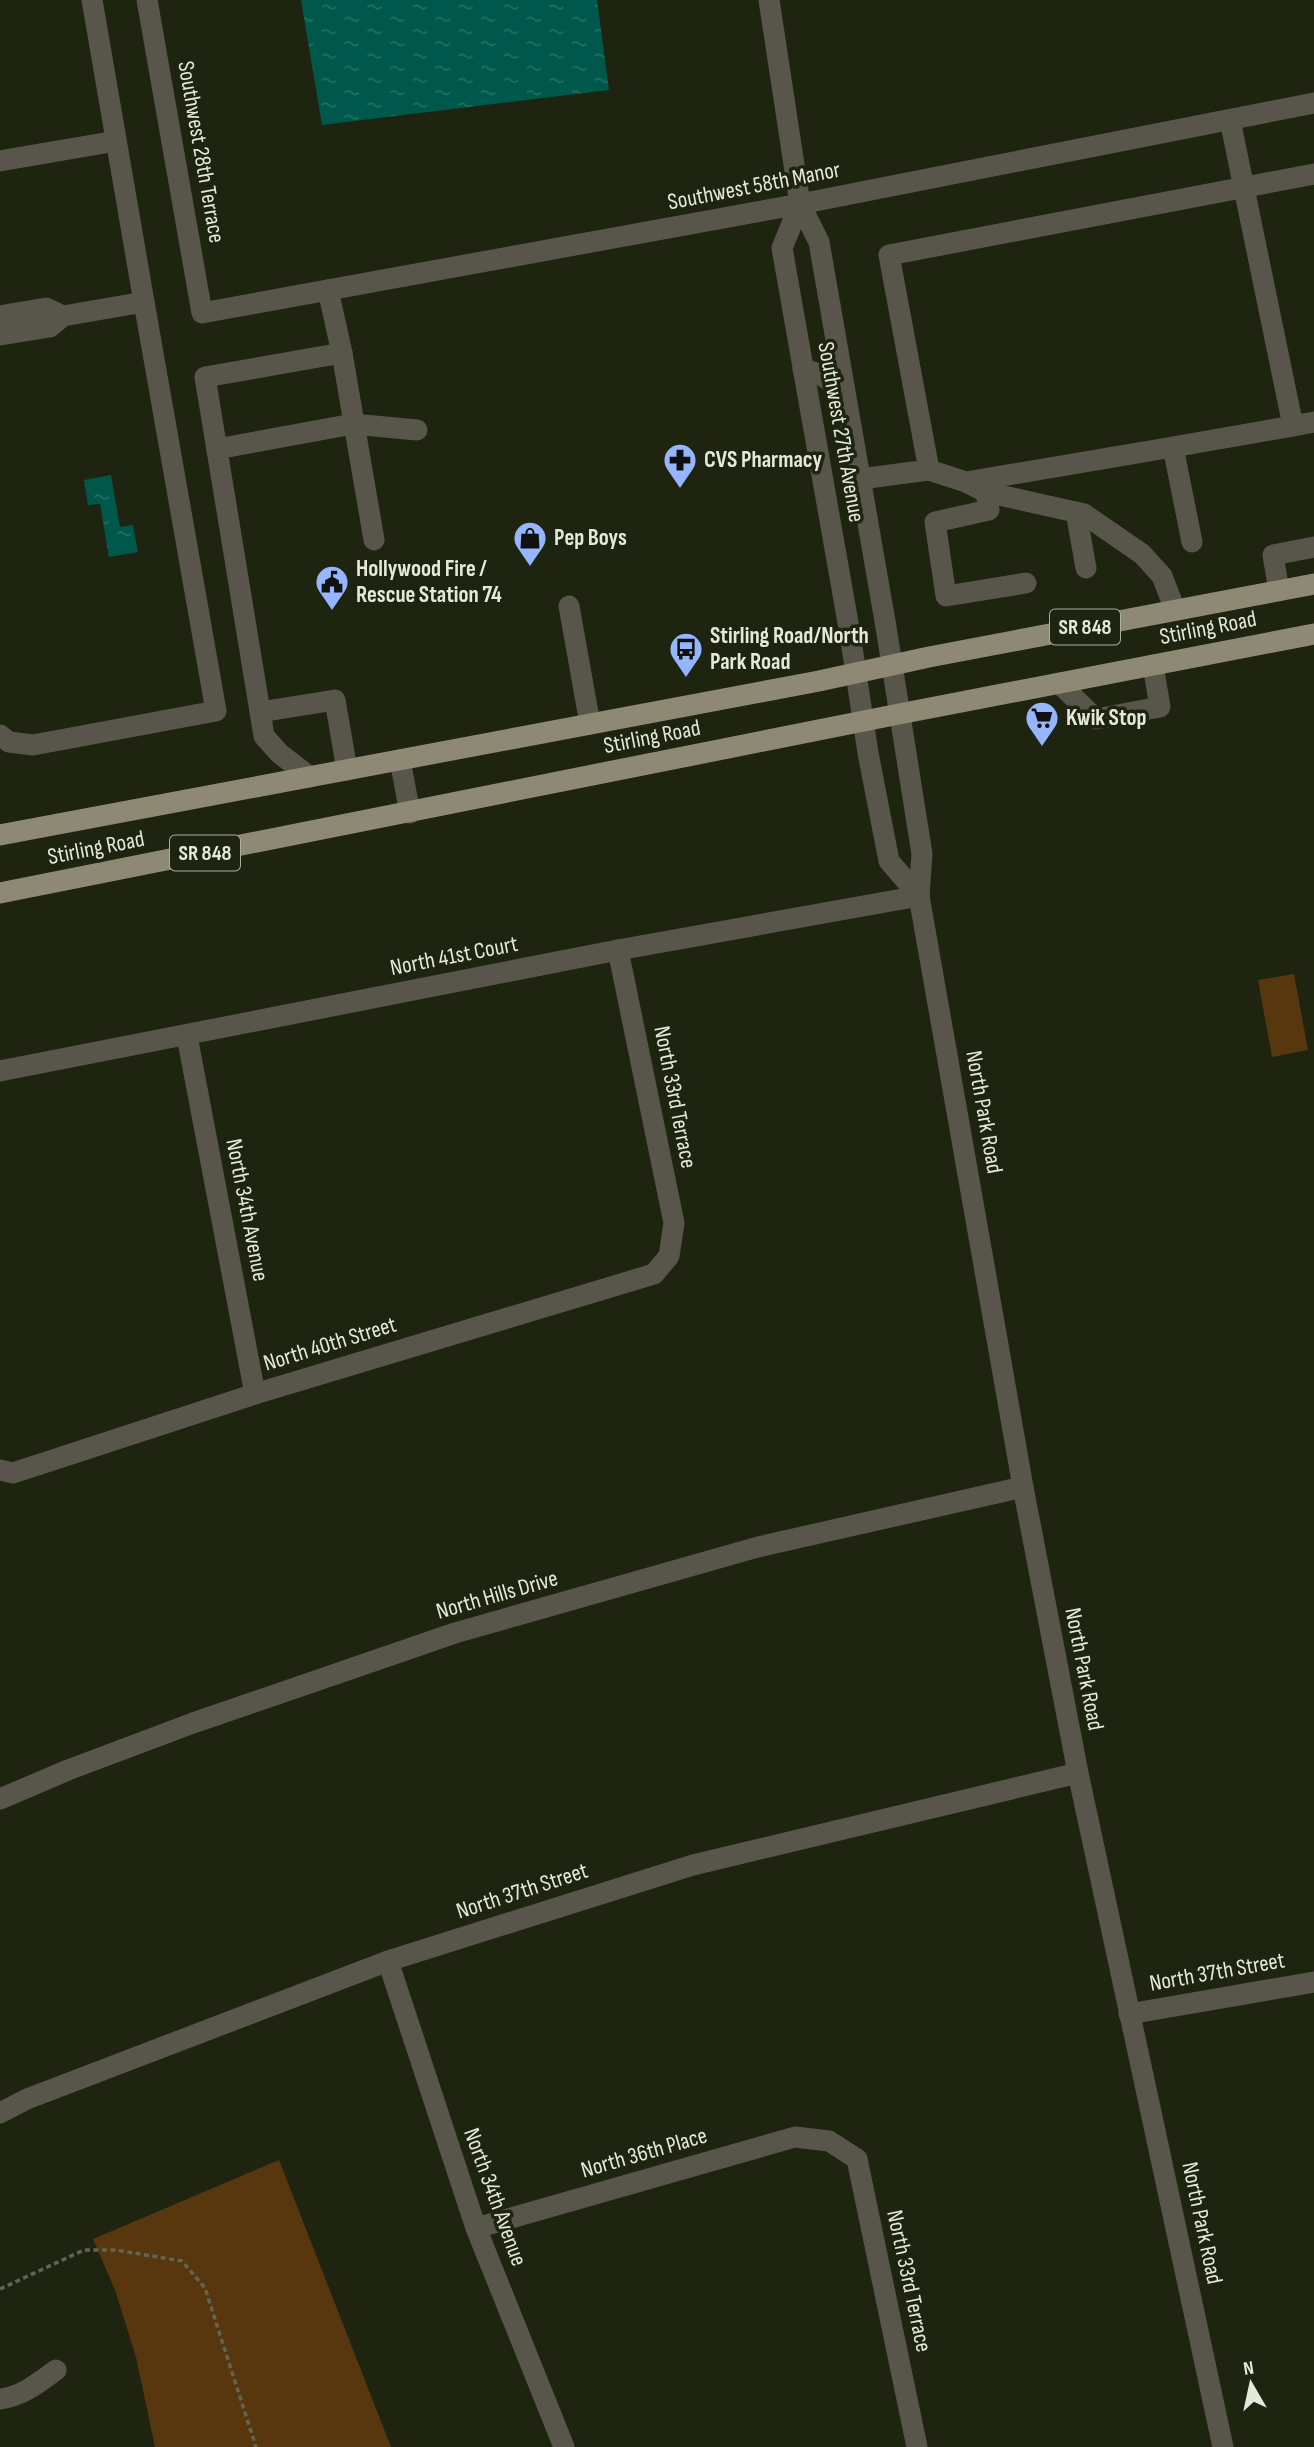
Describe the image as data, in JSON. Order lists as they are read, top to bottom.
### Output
{
  "streets": {
    "main road": ["SR 848", "Stirling Road"],
    "street": [
      "Southwest 28th Terrace",
      "Southwest 58th Manor",
      "Southwest 27th Avenue",
      "North 41st Court",
      "North 33rd Terrace",
      "North Park Road",
      "North 34th Avenue",
      "North 40th Street",
      "North Hills Drive",
      "North 37th Street",
      "North 36th Place"
    ]
  },
  "crossings": [
    ["Southwest 28th Terrace", "Southwest 58th Manor"],
    ["Southwest 58th Manor", "Southwest 27th Avenue"],
    ["Southwest 27th Avenue", "Stirling Road"],
    ["Southwest 27th Avenue", "North Park Road"],
    ["Stirling Road", "North Park Road"],
    ["North 41st Court", "North 33rd Terrace"],
    ["North 41st Court", "North Park Road"],
    ["North 41st Court", "North 34th Avenue"],
    ["North 33rd Terrace", "North 40th Street"],
    ["North 33rd Terrace", "North 36th Place"],
    ["North Park Road", "North Hills Drive"],
    ["North Park Road", "North 37th Street"],
    ["North 34th Avenue", "North 40th Street"],
    ["North 34th Avenue", "North 37th Street"],
    ["North 34th Avenue", "North 36th Place"]
  ],
  "places": {
    "pharmacy": ["CVS Pharmacy"],
    "shop": ["Pep Boys"],
    "public building": ["Hollywood Fire / Rescue Station 74"],
    "bus stop": ["Stirling Road/North Park Road"],
    "supermarket": ["Kwik Stop"]
  },
  "north": "top"
}
